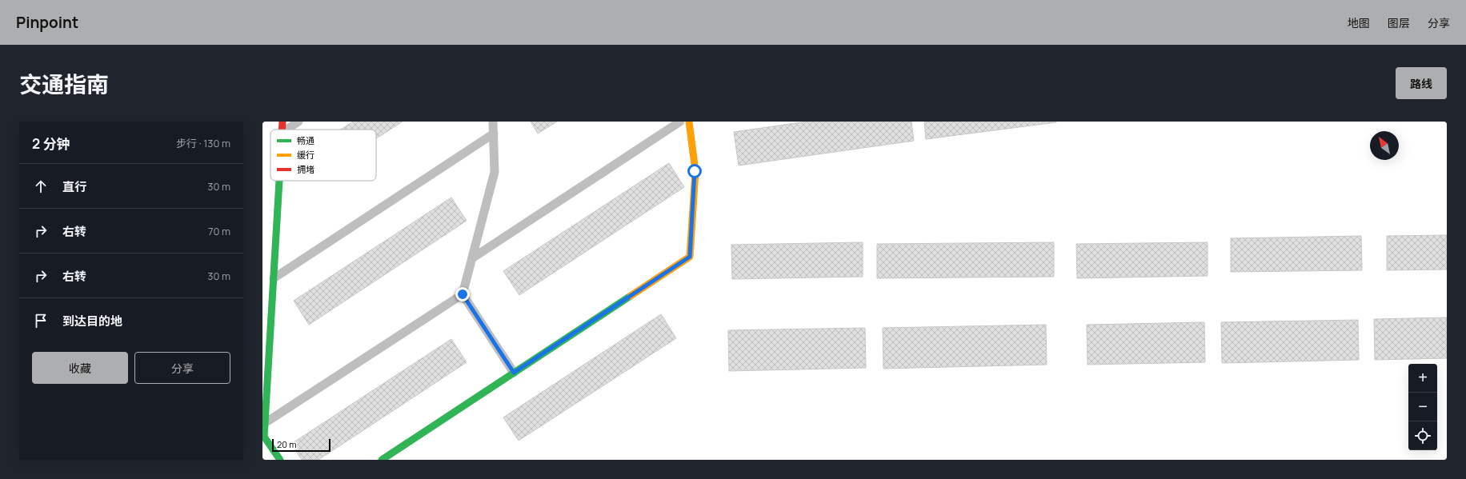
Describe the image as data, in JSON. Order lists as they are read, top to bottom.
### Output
{
  "legend": ["畅通", "缓行", "拥堵"],
  "scale_bar": "20 m",
  "north": "top left",
  "page": {
    "header": "Pinpoint",
    "nav": ["地图", "图层", "分享"],
    "title": "交通指南",
    "buttons": [
      "路线",
      ["收藏", "分享"]
    ],
    "heading": ["2 分钟", "步行 · 130 m"],
    "list": [
      ["直行", "30 m"],
      ["右转", "70 m"],
      ["右转", "30 m"],
      "到达目的地"
    ],
    "map_buttons": ["+", "−"],
    "scale": "20 m"
  }
}
